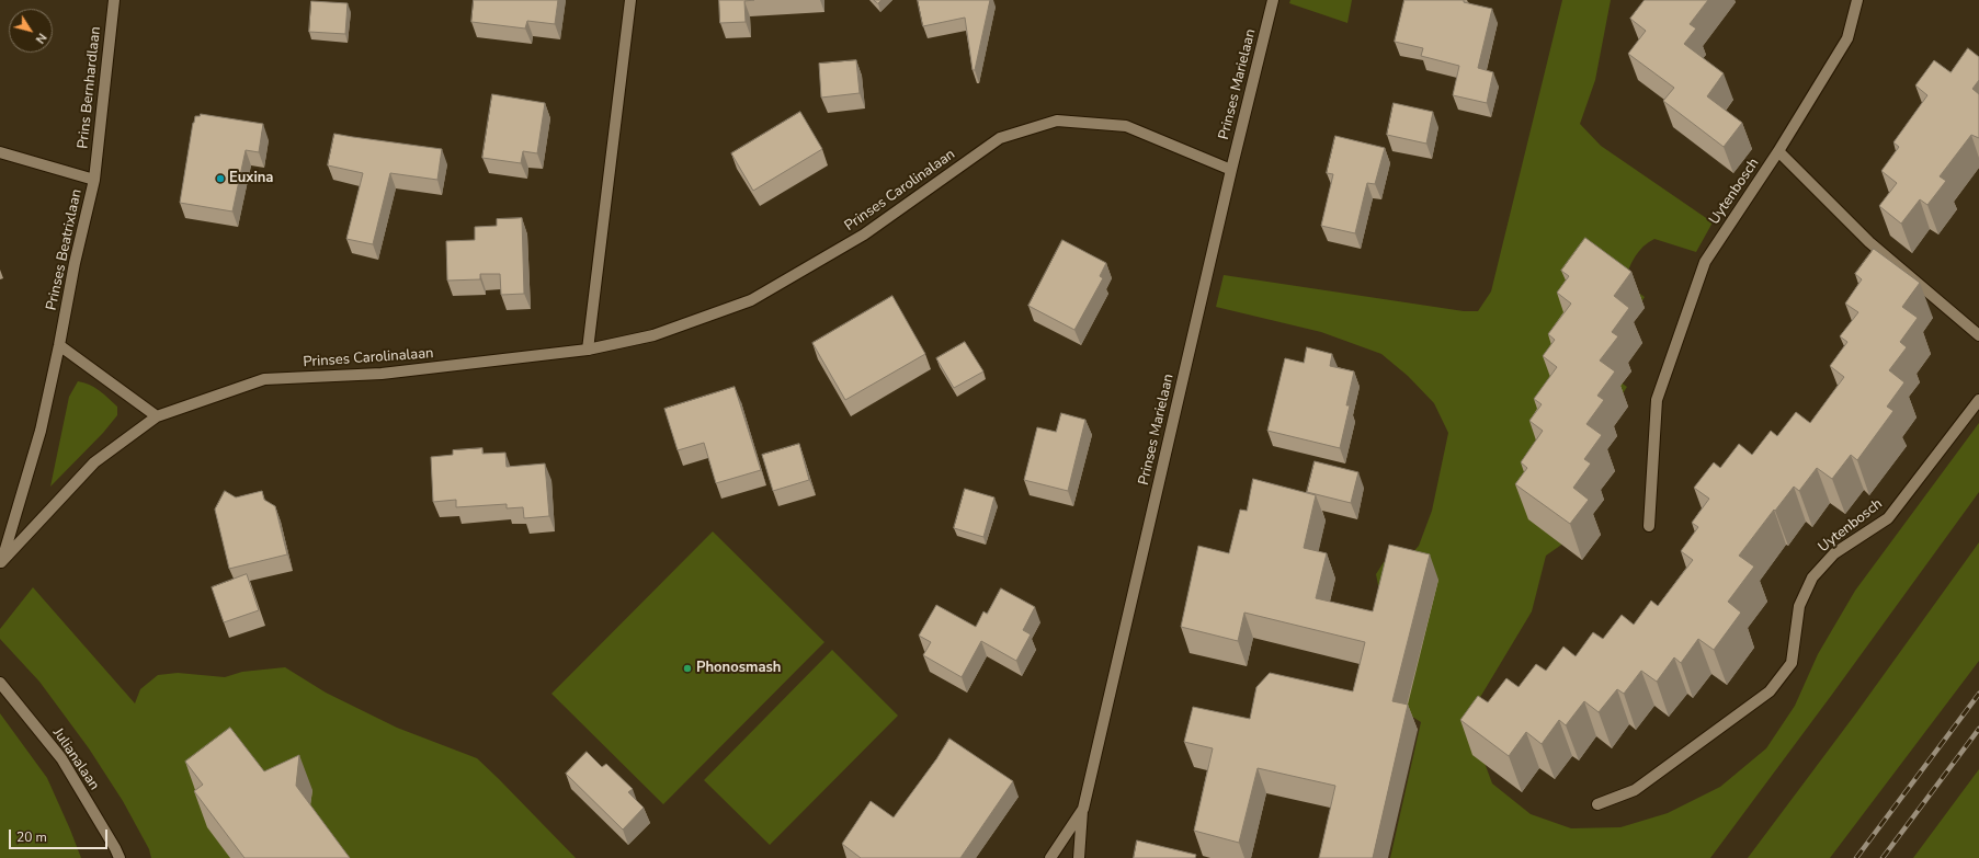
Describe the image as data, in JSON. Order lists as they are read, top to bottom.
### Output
{
  "streets": {
    "street": [
      "Prinses Marielaan",
      "Prins Bernhardlaan",
      "Prinses Carolinalaan",
      "Uytenbosch",
      "Prinses Beatrixlaan",
      "Julianalaan"
    ]
  },
  "crossings": [
    ["Prinses Marielaan", "Prinses Carolinalaan"],
    ["Prins Bernhardlaan", "Prinses Beatrixlaan"]
  ],
  "places": ["Euxina", "Phonosmash"],
  "scale_bar": "20 m",
  "north": "bottom right"
}
